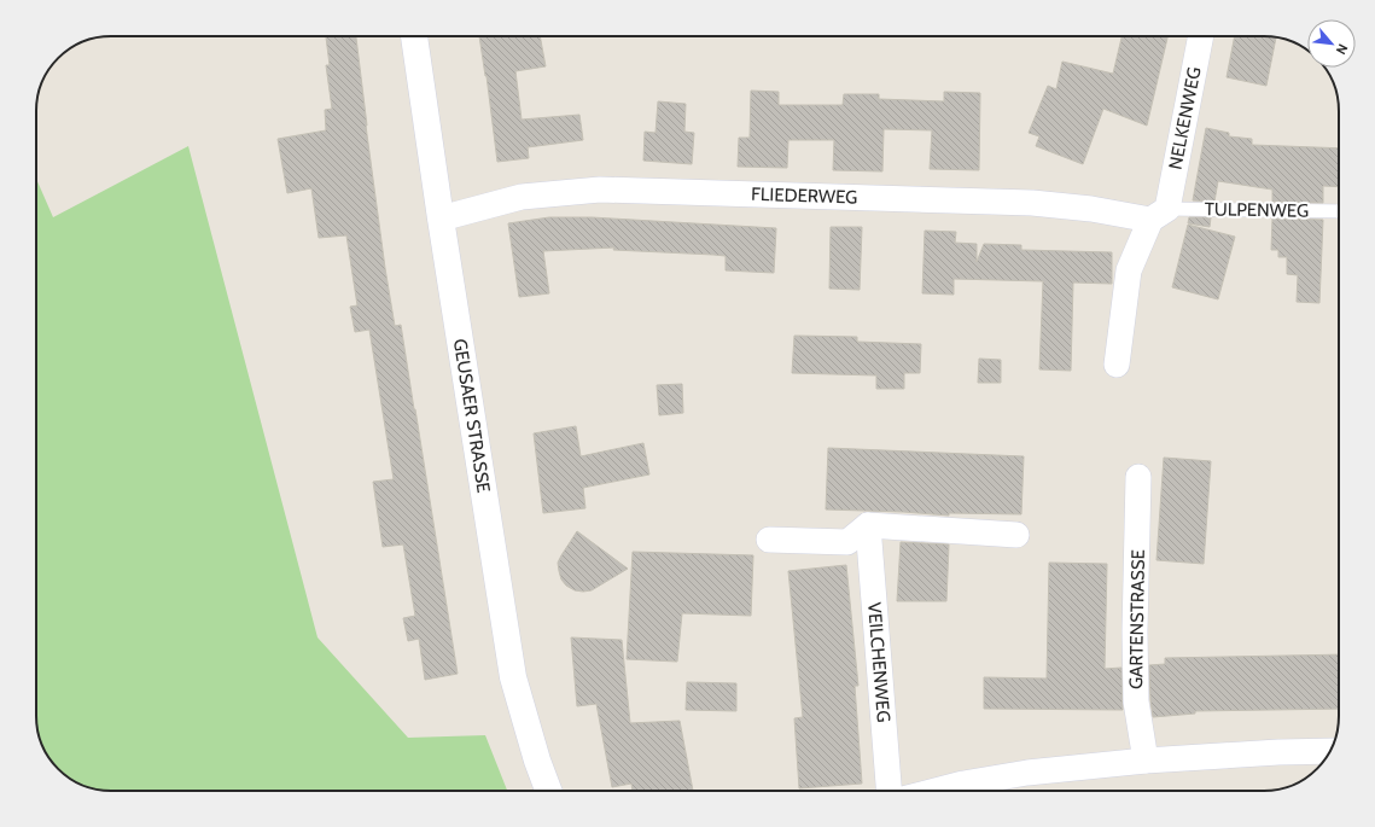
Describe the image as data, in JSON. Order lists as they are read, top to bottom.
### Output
{
  "streets": {
    "street": [
      "NELKENWEG",
      "FLIEDERWEG",
      "GEUSAER STRASSE",
      "GARTENSTRASSE",
      "VEILCHENWEG"
    ],
    "lane": ["TULPENWEG"]
  },
  "crossings": [
    ["NELKENWEG", "FLIEDERWEG"],
    ["NELKENWEG", "TULPENWEG"],
    ["FLIEDERWEG", "TULPENWEG"],
    ["FLIEDERWEG", "GEUSAER STRASSE"]
  ],
  "north": "bottom right"
}
